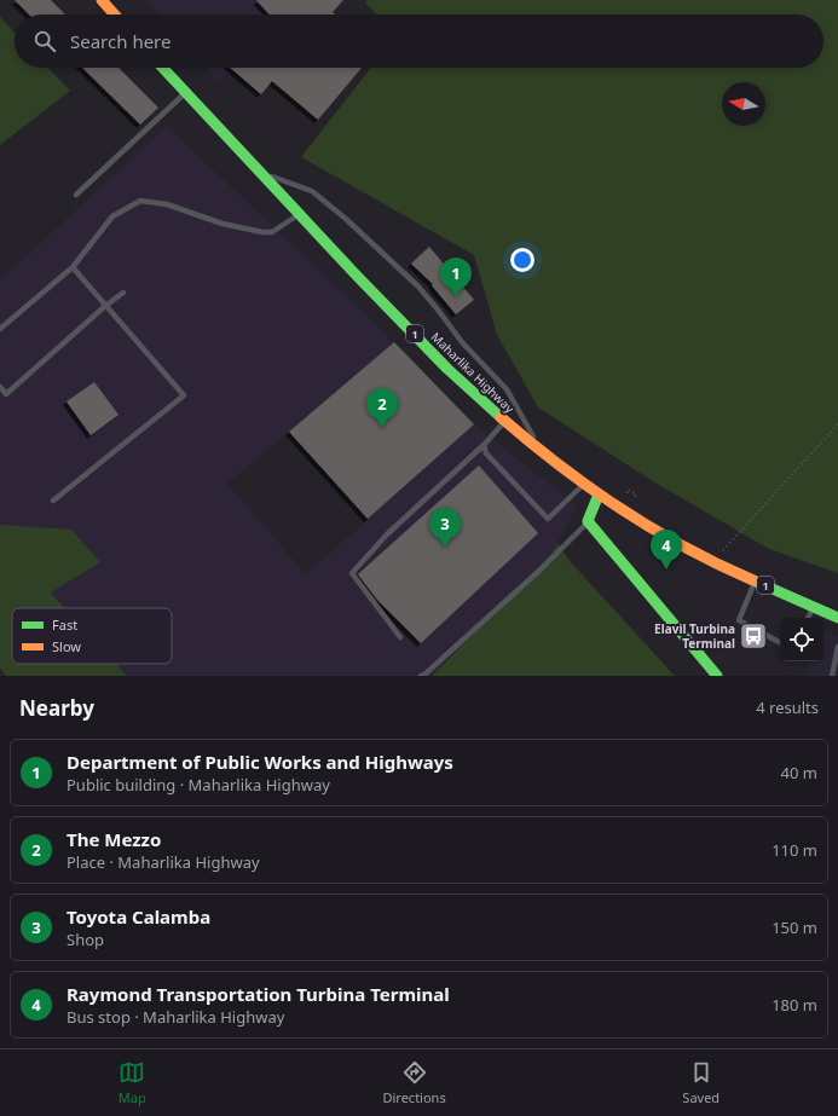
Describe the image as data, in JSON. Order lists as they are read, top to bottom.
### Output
{
  "streets": {
    "main road": ["1", "Maharlika Highway"]
  },
  "places": {
    "bus stop": ["Elavil Turbina Terminal"]
  },
  "legend": ["Fast", "Slow"],
  "north": "left",
  "page": {
    "search": "Search here",
    "pins": [
      "1",
      "2",
      "3",
      "4"
    ],
    "heading": ["Nearby", "4 results"],
    "list": [
      {
        "mark": "1",
        "name": "Department of Public Works and Highways",
        "note": "Public building · Maharlika Highway",
        "value": "40 m"
      },
      {
        "mark": "2",
        "name": "The Mezzo",
        "note": "Place · Maharlika Highway",
        "value": "110 m"
      },
      {
        "mark": "3",
        "name": "Toyota Calamba",
        "note": "Shop",
        "value": "150 m"
      },
      {
        "mark": "4",
        "name": "Raymond Transportation Turbina Terminal",
        "note": "Bus stop · Maharlika Highway",
        "value": "180 m"
      }
    ],
    "nav": ["Map", "Directions", "Saved"]
  }
}
